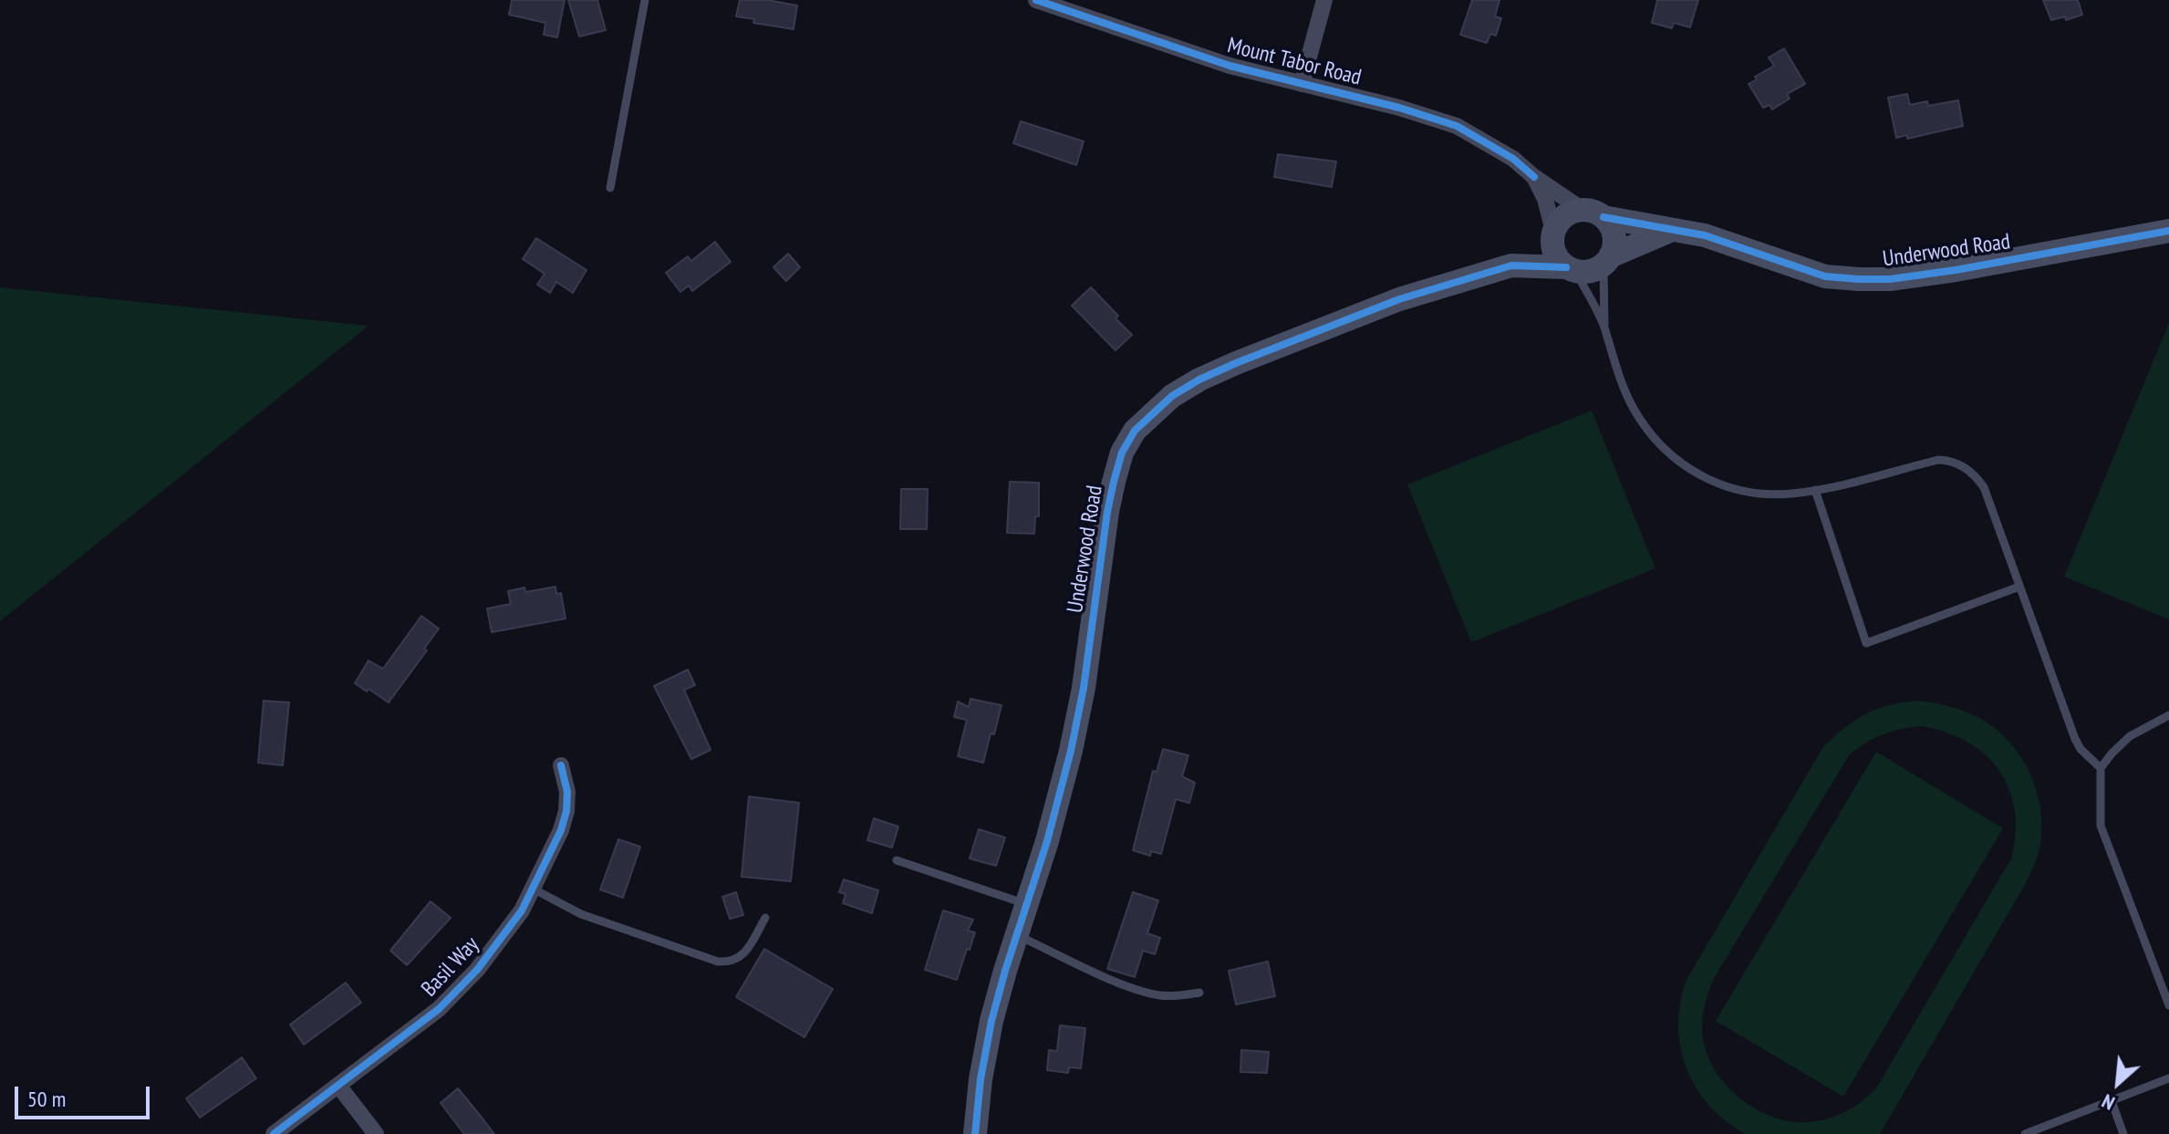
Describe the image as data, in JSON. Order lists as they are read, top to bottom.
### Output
{
  "streets": {
    "street": ["Mount Tabor Road", "Underwood Road", "Basil Way"]
  },
  "crossings": [
    ["Mount Tabor Road", "Underwood Road"]
  ],
  "scale_bar": "50 m",
  "north": "bottom left"
}
